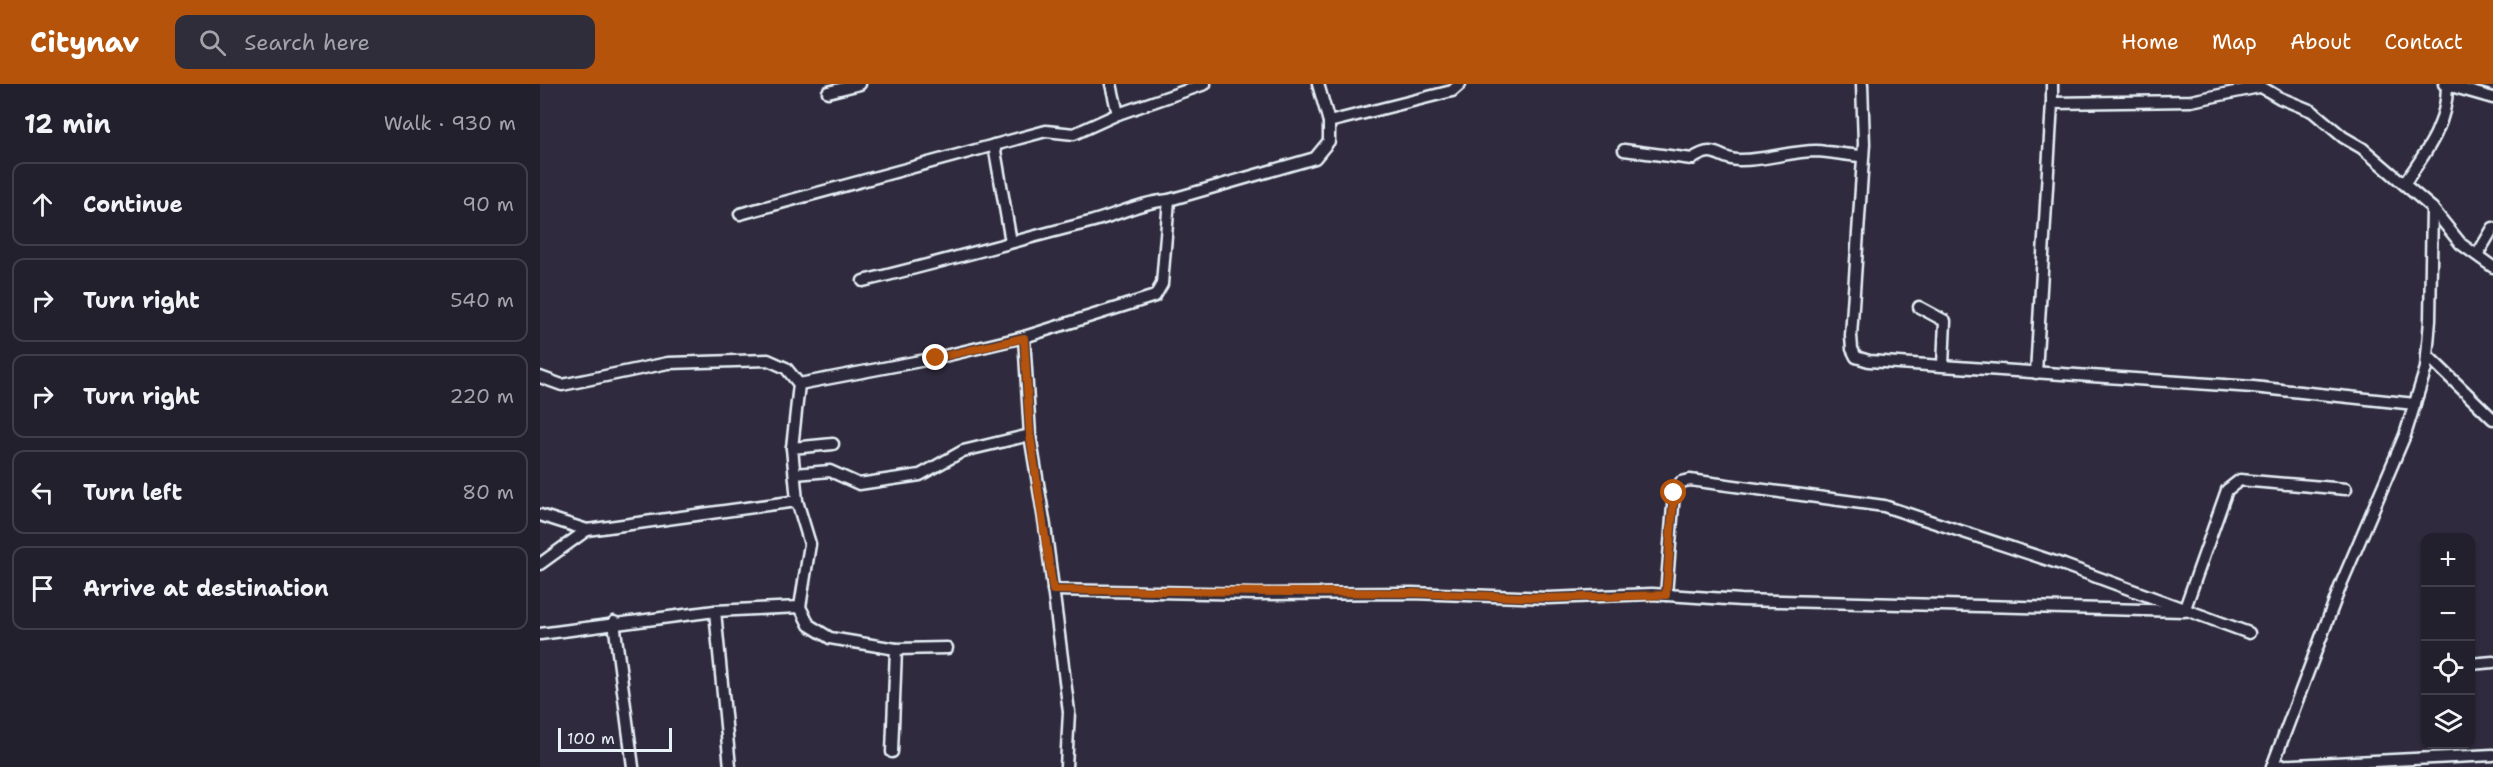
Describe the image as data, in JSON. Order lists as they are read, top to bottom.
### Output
{
  "scale_bar": "100 m",
  "page": {
    "header": "Citynav",
    "search": "Search here",
    "nav": [
      "Home",
      "Map",
      "About",
      "Contact"
    ],
    "heading": ["12 min", "Walk · 930 m"],
    "list": [
      ["Continue", "90 m"],
      ["Turn right", "540 m"],
      ["Turn right", "220 m"],
      ["Turn left", "80 m"],
      "Arrive at destination"
    ],
    "map_buttons": ["+", "−"],
    "scale": "100 m"
  }
}
